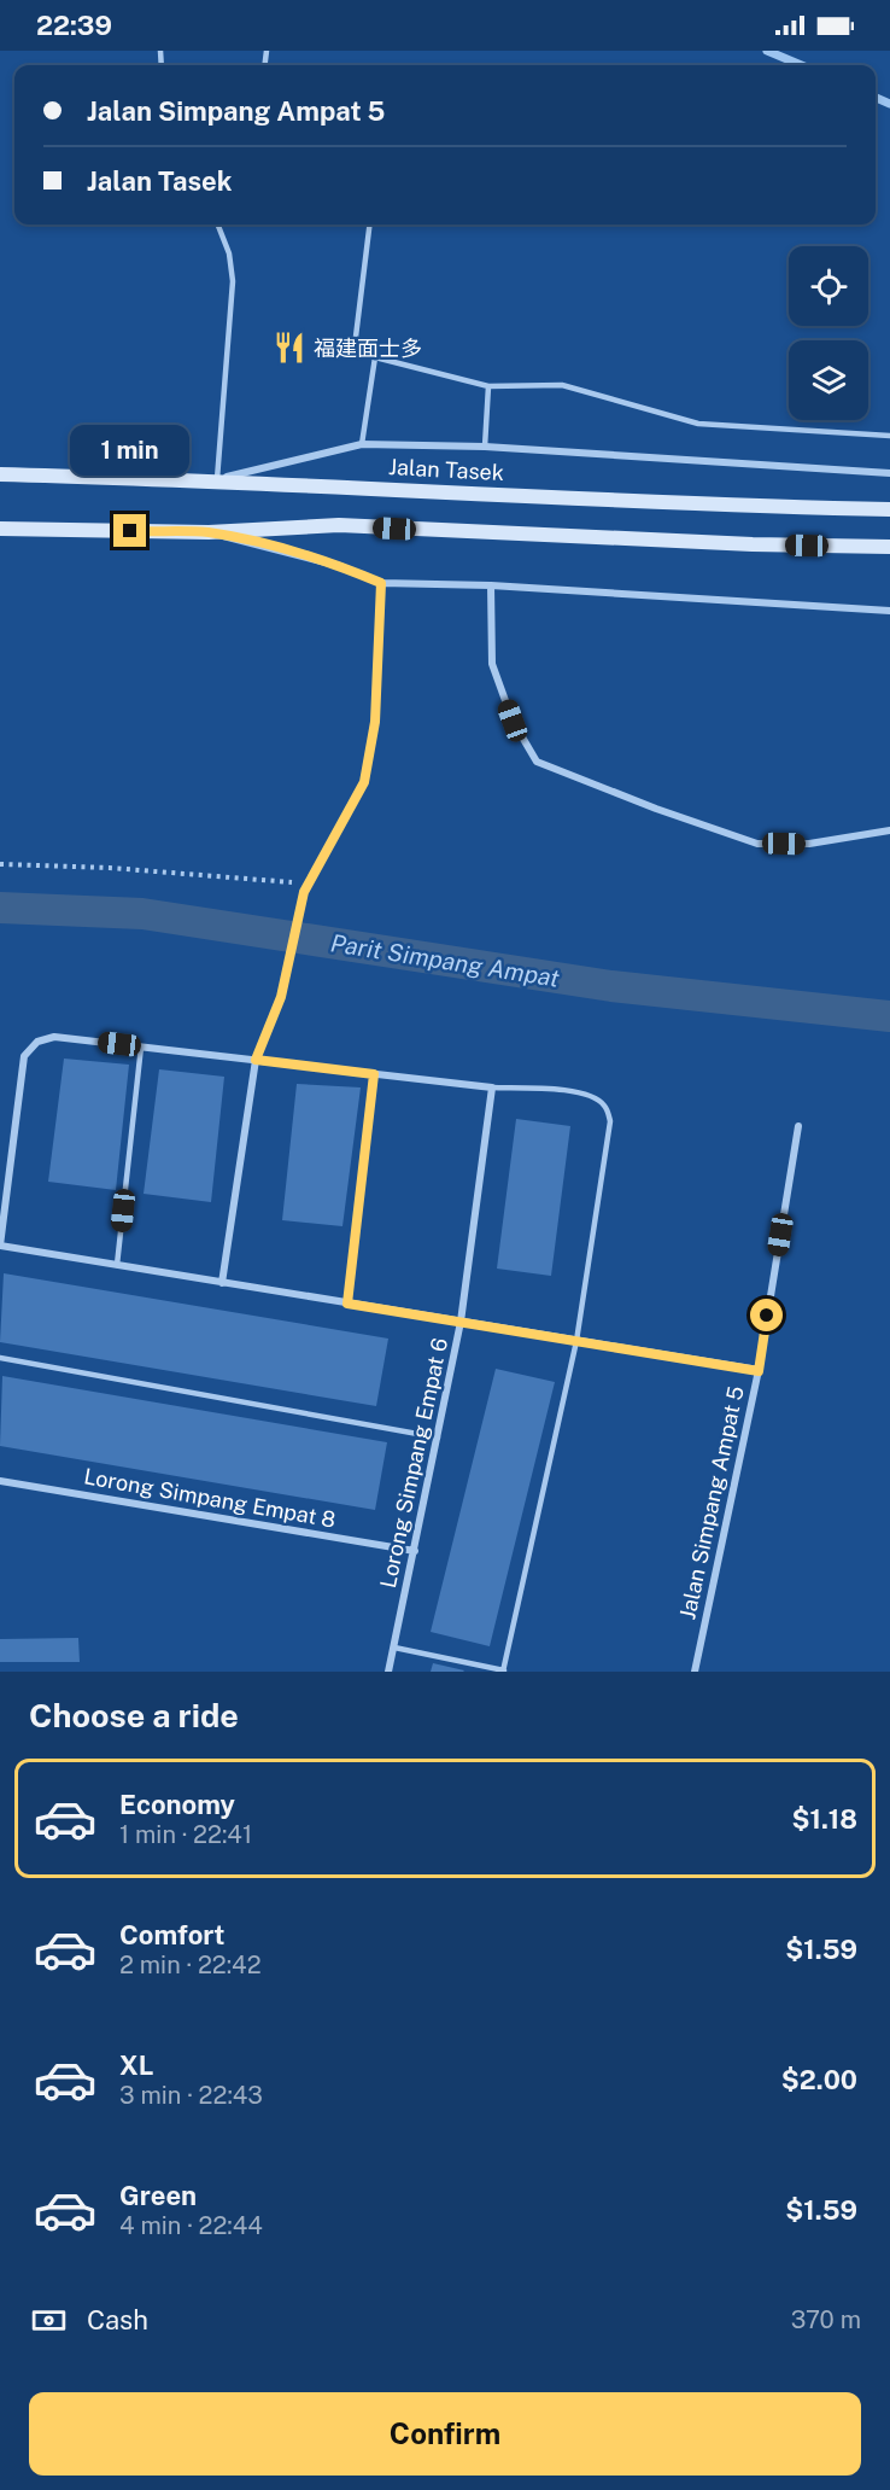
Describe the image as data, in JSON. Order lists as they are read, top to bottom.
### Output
{
  "streets": {
    "main road": ["Jalan Tasek"],
    "street": ["Lorong Simpang Empat 6", "Lorong Simpang Empat 8", "Jalan Simpang Ampat 5"]
  },
  "crossings": [
    ["Lorong Simpang Empat 6", "Lorong Simpang Empat 8"]
  ],
  "water": ["Parit Simpang Ampat"],
  "places": {
    "restaurant": ["福建面士多"]
  },
  "page": {
    "status": "22:39",
    "banner": ["Jalan Simpang Ampat 5", "Jalan Tasek"],
    "bubble": "1 min",
    "heading": "Choose a ride",
    "list": [
      {
        "name": "Economy",
        "note": "1 min · 22:41",
        "value": "$1.18"
      },
      {
        "name": "Comfort",
        "note": "2 min · 22:42",
        "value": "$1.59"
      },
      {
        "name": "XL",
        "note": "3 min · 22:43",
        "value": "$2.00"
      },
      {
        "name": "Green",
        "note": "4 min · 22:44",
        "value": "$1.59"
      }
    ],
    "pay": ["Cash", "370 m"],
    "buttons": "Confirm"
  }
}
